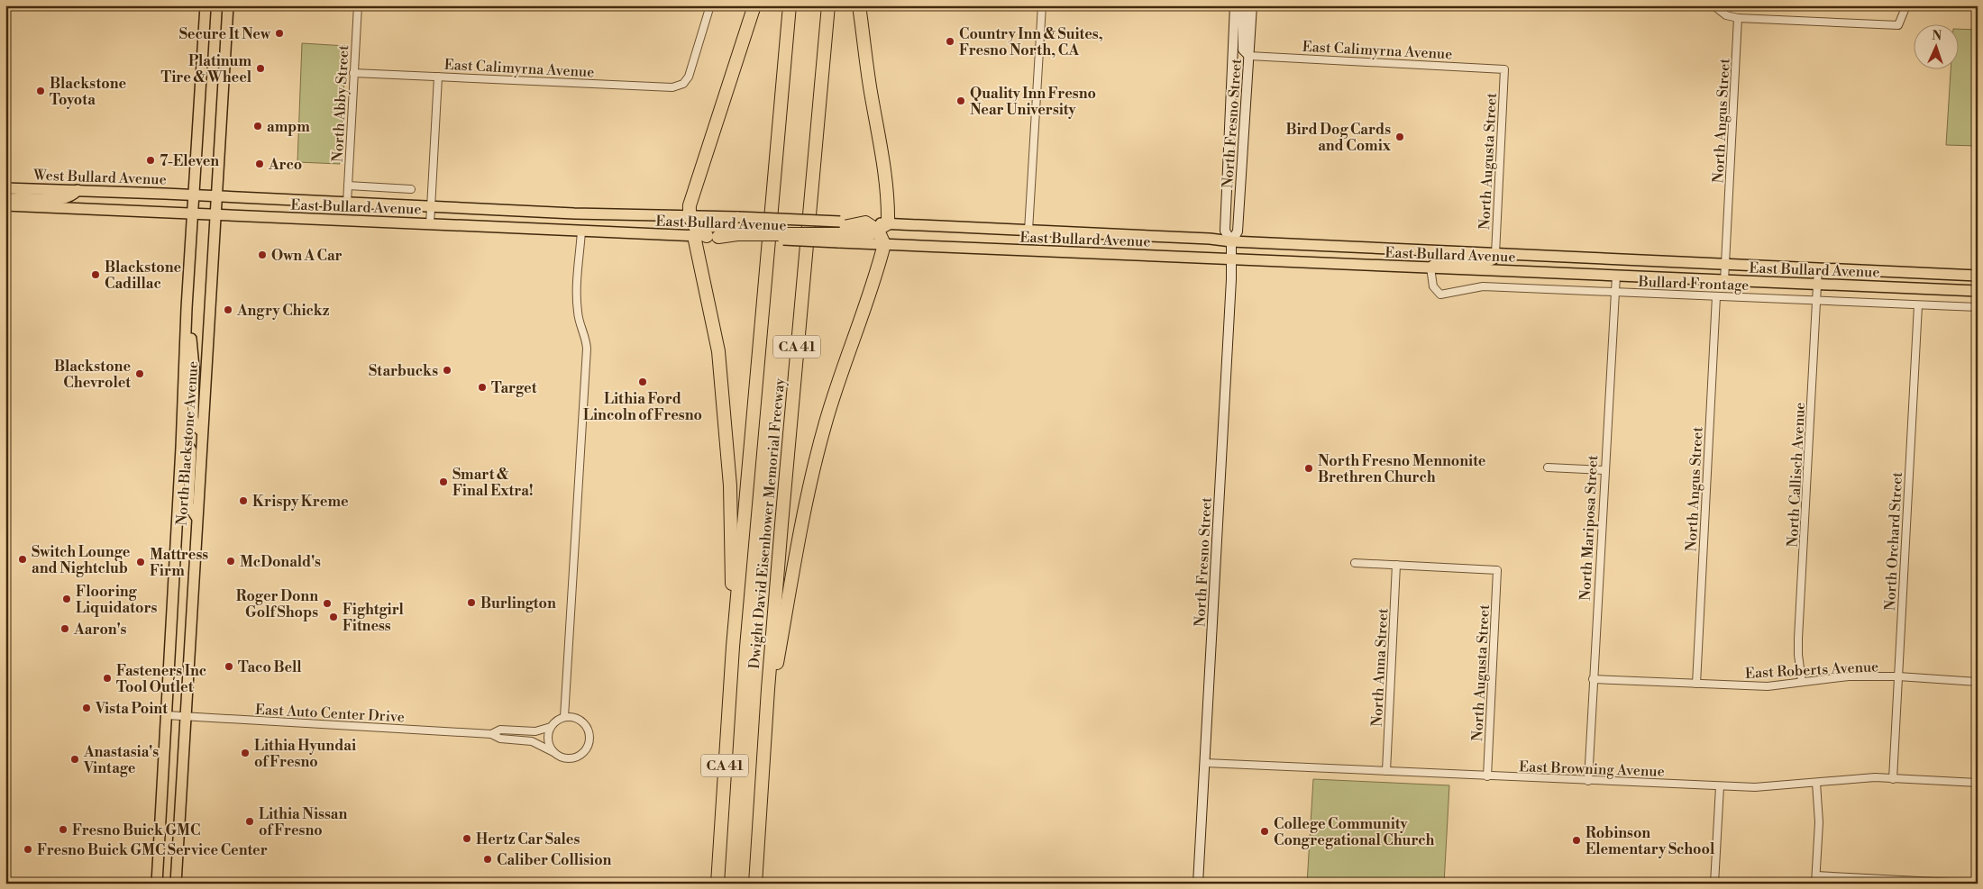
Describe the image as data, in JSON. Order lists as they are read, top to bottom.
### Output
{
  "streets": {
    "highway": ["CA 41", "Dwight David Eisenhower Memorial Freeway"],
    "main road": [
      "North Fresno Street",
      "West Bullard Avenue",
      "East Bullard Avenue",
      "North Blackstone Avenue"
    ],
    "street": [
      "East Calimyrna Avenue",
      "North Abby Street",
      "North Angus Street",
      "North Augusta Street",
      "Bullard Frontage",
      "North Callisch Avenue",
      "North Mariposa Street",
      "North Orchard Street",
      "North Anna Street",
      "East Roberts Avenue",
      "East Auto Center Drive",
      "East Browning Avenue"
    ]
  },
  "crossings": [
    ["East Calimyrna Avenue", "North Abby Street"],
    ["East Calimyrna Avenue", "North Fresno Street"],
    ["East Calimyrna Avenue", "North Augusta Street"],
    ["North Abby Street", "East Bullard Avenue"],
    ["North Angus Street", "East Bullard Avenue"],
    ["North Angus Street", "Bullard Frontage"],
    ["North Angus Street", "East Roberts Avenue"],
    ["North Fresno Street", "East Bullard Avenue"],
    ["North Fresno Street", "East Browning Avenue"],
    ["North Augusta Street", "East Bullard Avenue"],
    ["North Augusta Street", "North Anna Street"],
    ["North Augusta Street", "East Browning Avenue"],
    ["West Bullard Avenue", "East Bullard Avenue"],
    ["West Bullard Avenue", "North Blackstone Avenue"],
    ["East Bullard Avenue", "Bullard Frontage"],
    ["East Bullard Avenue", "North Blackstone Avenue"],
    ["East Bullard Avenue", "North Callisch Avenue"],
    ["East Bullard Avenue", "North Mariposa Street"],
    ["Bullard Frontage", "North Callisch Avenue"],
    ["Bullard Frontage", "North Mariposa Street"],
    ["Bullard Frontage", "North Orchard Street"],
    ["North Blackstone Avenue", "East Auto Center Drive"],
    ["North Callisch Avenue", "East Roberts Avenue"],
    ["North Mariposa Street", "East Roberts Avenue"],
    ["North Mariposa Street", "East Browning Avenue"],
    ["North Orchard Street", "East Roberts Avenue"],
    ["North Orchard Street", "East Browning Avenue"],
    ["North Anna Street", "East Browning Avenue"]
  ],
  "places": [
    "Secure It New",
    "Country Inn & Suites, Fresno North, CA",
    "Platinum Tire & Wheel",
    "Blackstone Toyota",
    "Quality Inn Fresno Near University",
    "ampm",
    "Bird Dog Cards and Comix",
    "7-Eleven",
    "Arco",
    "Own A Car",
    "Blackstone Cadillac",
    "Angry Chickz",
    "Starbucks",
    "Blackstone Chevrolet",
    "Lithia Ford Lincoln of Fresno",
    "Target",
    "North Fresno Mennonite Brethren Church",
    "Smart & Final Extra!",
    "Krispy Kreme",
    "Switch Lounge and Nightclub",
    "McDonald's",
    "Mattress Firm",
    "Flooring Liquidators",
    "Burlington",
    "Roger Donn Golf Shops",
    "Fightgirl Fitness",
    "Aaron's",
    "Taco Bell",
    "Fasteners Inc Tool Outlet",
    "Vista Point",
    "Lithia Hyundai of Fresno",
    "Anastasia's Vintage",
    "Lithia Nissan of Fresno",
    "Fresno Buick GMC",
    "College Community Congregational Church",
    "Hertz Car Sales",
    "Robinson Elementary School",
    "Fresno Buick GMC Service Center",
    "Caliber Collision"
  ],
  "north": "top"
}
